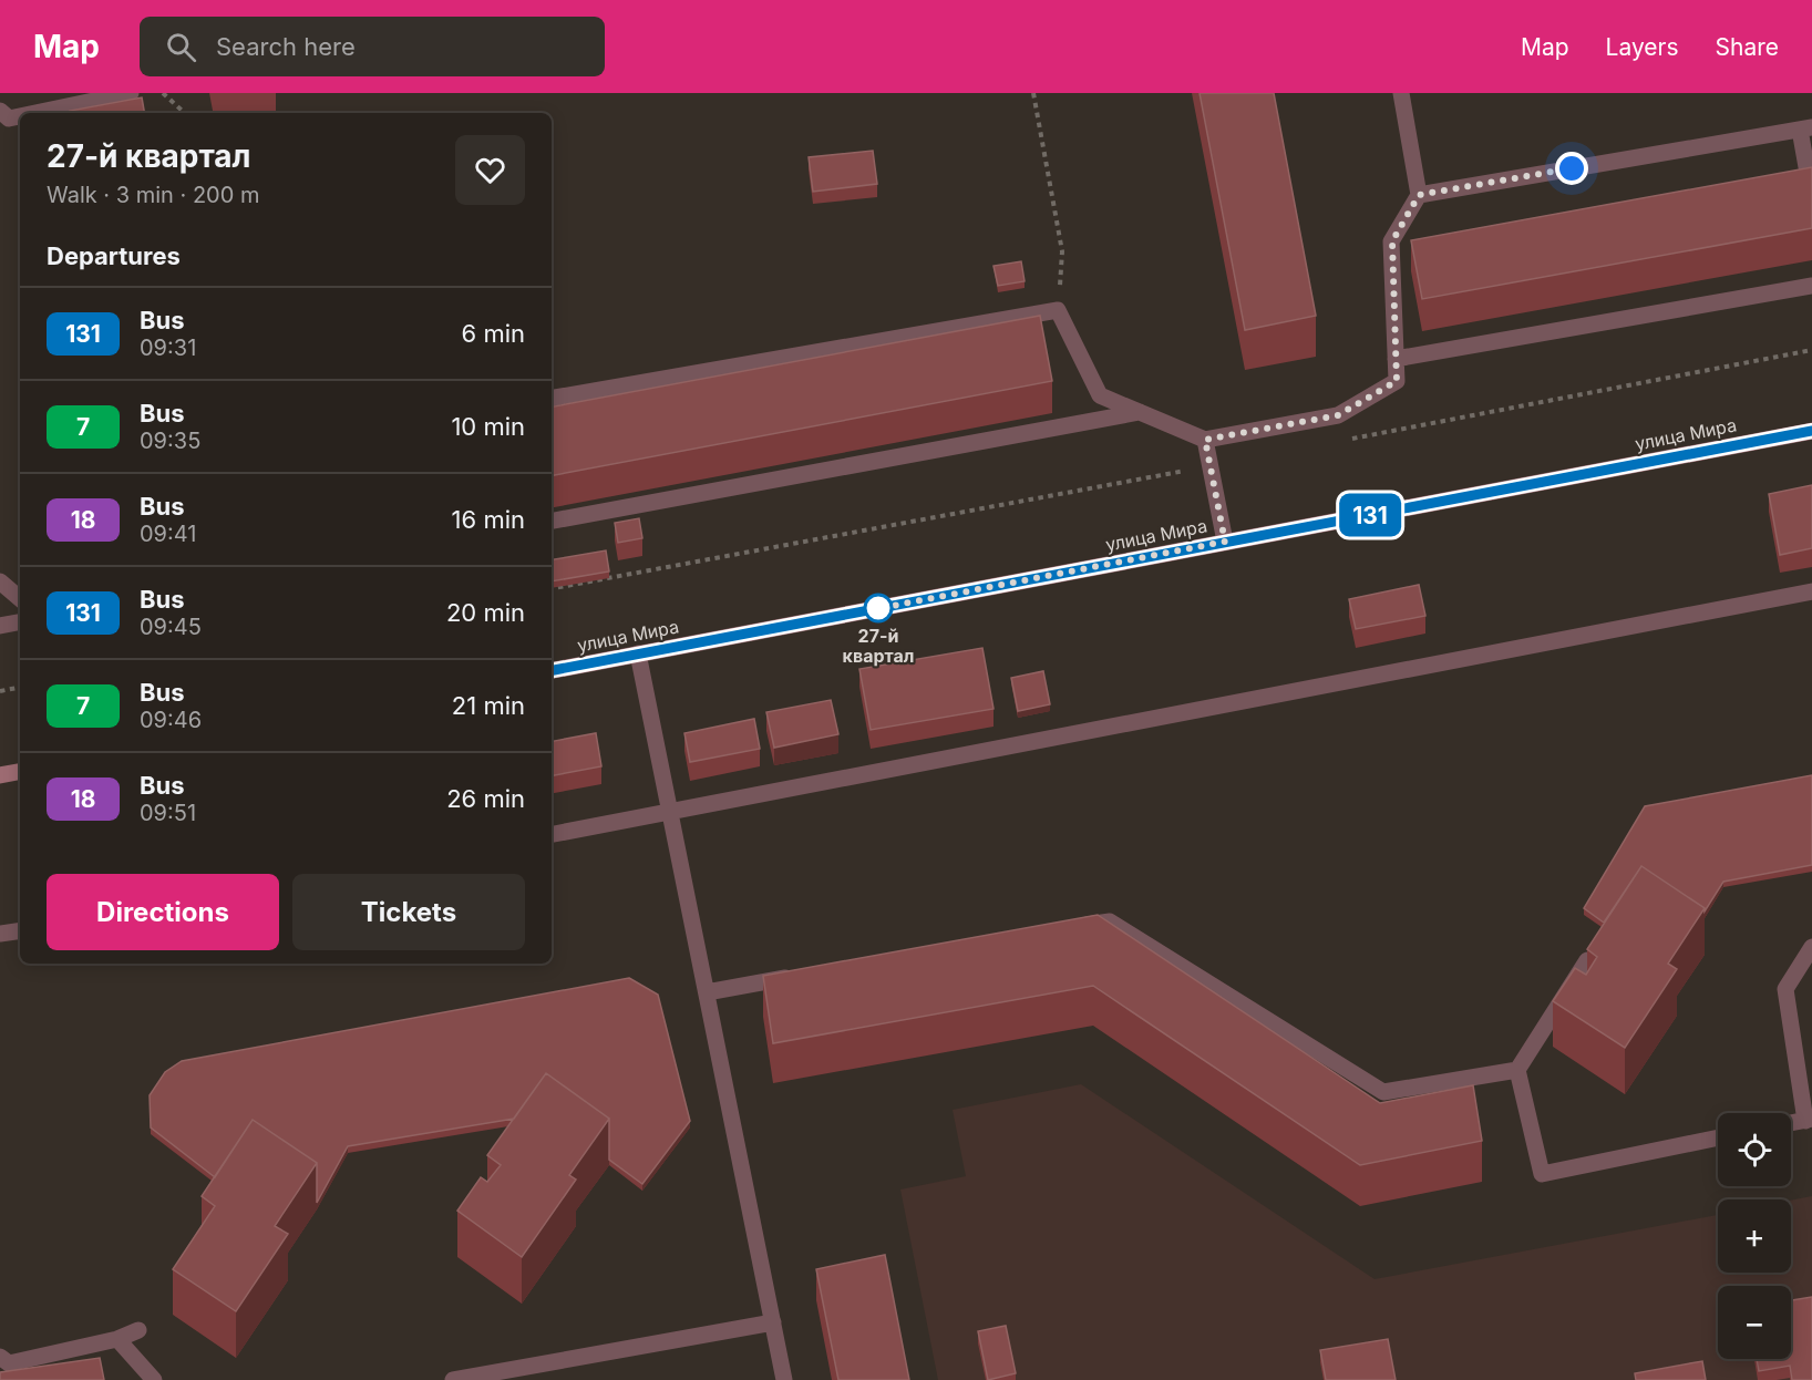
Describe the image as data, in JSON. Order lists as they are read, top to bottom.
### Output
{
  "streets": {
    "main road": ["улица Мира"]
  },
  "places": ["27-й квартал"],
  "lines": ["bus line 131"],
  "page": {
    "header": "Map",
    "search": "Search here",
    "nav": ["Map", "Layers", "Share"],
    "on_map": "131",
    "heading": [
      ["27-й квартал", "Walk · 3 min · 200 m"],
      "Departures"
    ],
    "list": [
      {
        "mark": "131",
        "name": "Bus",
        "note": "09:31",
        "value": "6 min"
      },
      {
        "mark": "7",
        "name": "Bus",
        "note": "09:35",
        "value": "10 min"
      },
      {
        "mark": "18",
        "name": "Bus",
        "note": "09:41",
        "value": "16 min"
      },
      {
        "mark": "131",
        "name": "Bus",
        "note": "09:45",
        "value": "20 min"
      },
      {
        "mark": "7",
        "name": "Bus",
        "note": "09:46",
        "value": "21 min"
      },
      {
        "mark": "18",
        "name": "Bus",
        "note": "09:51",
        "value": "26 min"
      }
    ],
    "buttons": ["Directions", "Tickets"],
    "map_buttons": ["+", "−"]
  }
}
